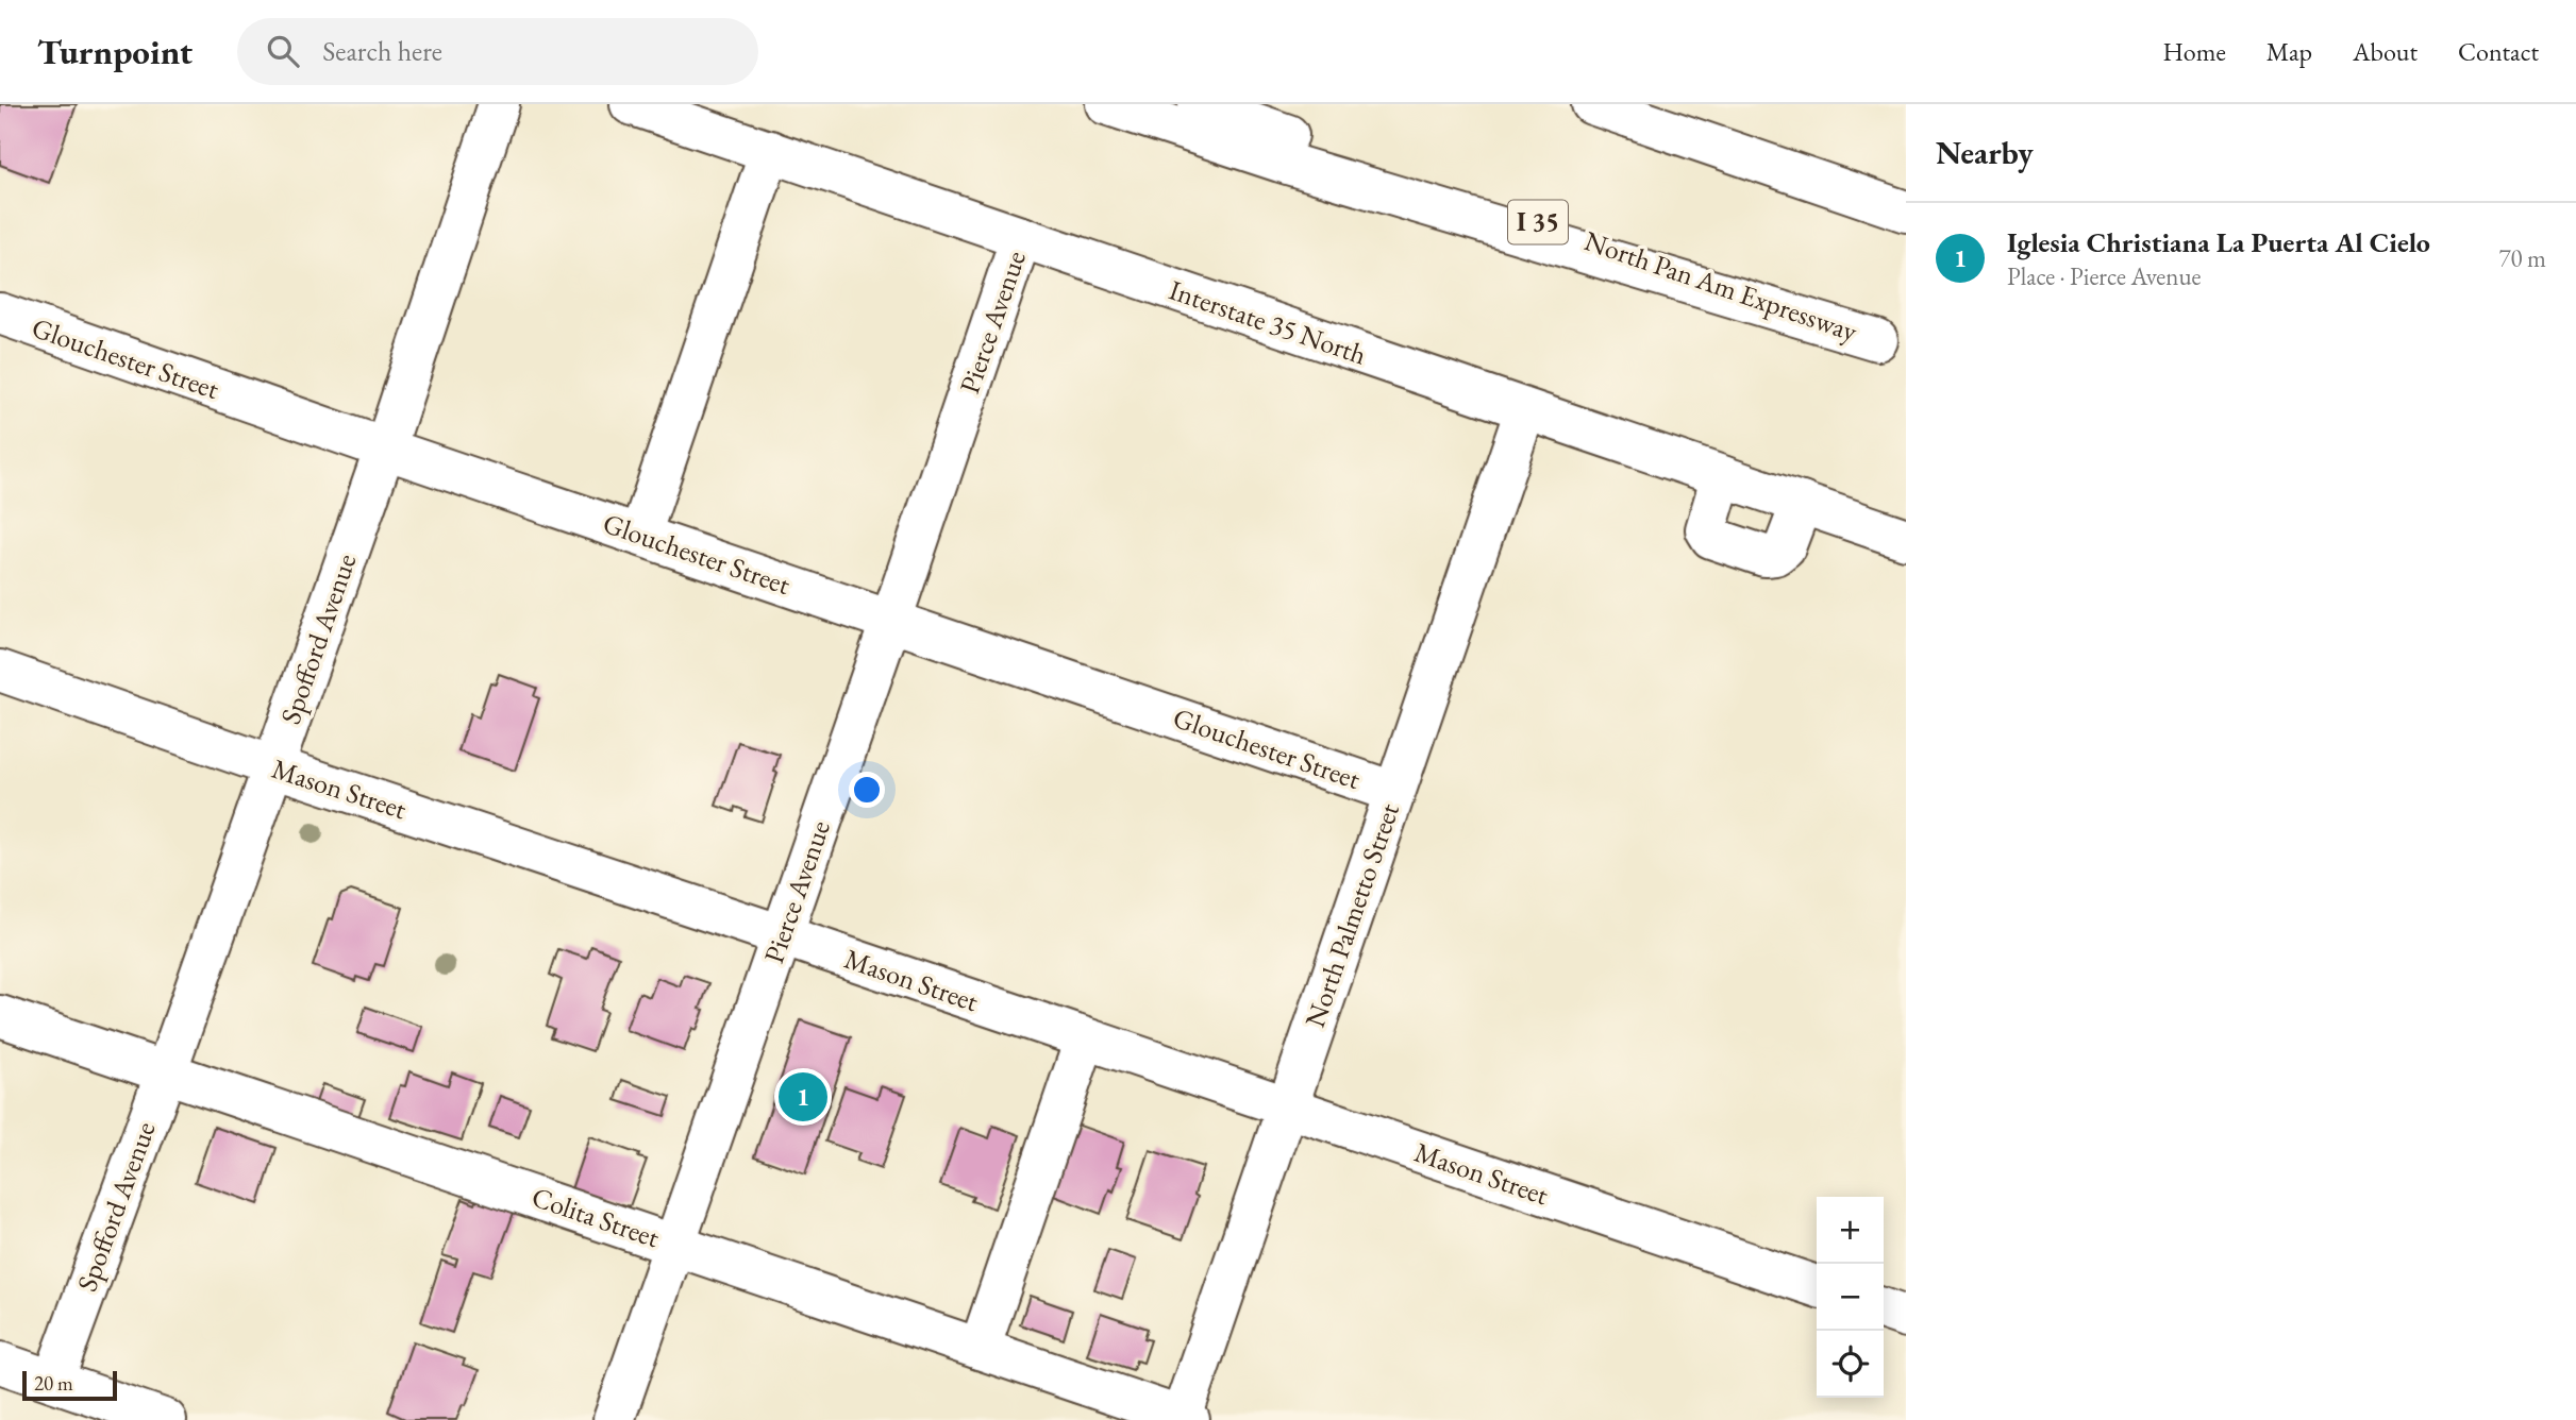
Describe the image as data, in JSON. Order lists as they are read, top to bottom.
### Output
{
  "streets": {
    "main road": [
      "I 35",
      "North Pan Am Expressway",
      "Pierce Avenue",
      "Interstate 35 North",
      "Glouchester Street",
      "Spofford Avenue",
      "Mason Street",
      "North Palmetto Street",
      "Colita Street"
    ]
  },
  "crossings": [
    ["Pierce Avenue", "Interstate 35 North"],
    ["Pierce Avenue", "Glouchester Street"],
    ["Pierce Avenue", "Mason Street"],
    ["Pierce Avenue", "Colita Street"],
    ["Interstate 35 North", "North Palmetto Street"],
    ["Glouchester Street", "Spofford Avenue"],
    ["Glouchester Street", "North Palmetto Street"],
    ["Spofford Avenue", "Mason Street"],
    ["Spofford Avenue", "Colita Street"],
    ["Mason Street", "North Palmetto Street"],
    ["North Palmetto Street", "Colita Street"]
  ],
  "scale_bar": "20 m",
  "page": {
    "header": "Turnpoint",
    "search": "Search here",
    "nav": [
      "Home",
      "Map",
      "About",
      "Contact"
    ],
    "heading": "Nearby",
    "list": [
      {
        "mark": "1",
        "name": "Iglesia Christiana La Puerta Al Cielo",
        "note": "Place · Pierce Avenue",
        "value": "70 m"
      }
    ],
    "pins": "1",
    "map_buttons": ["+", "−"],
    "scale": "20 m"
  }
}
